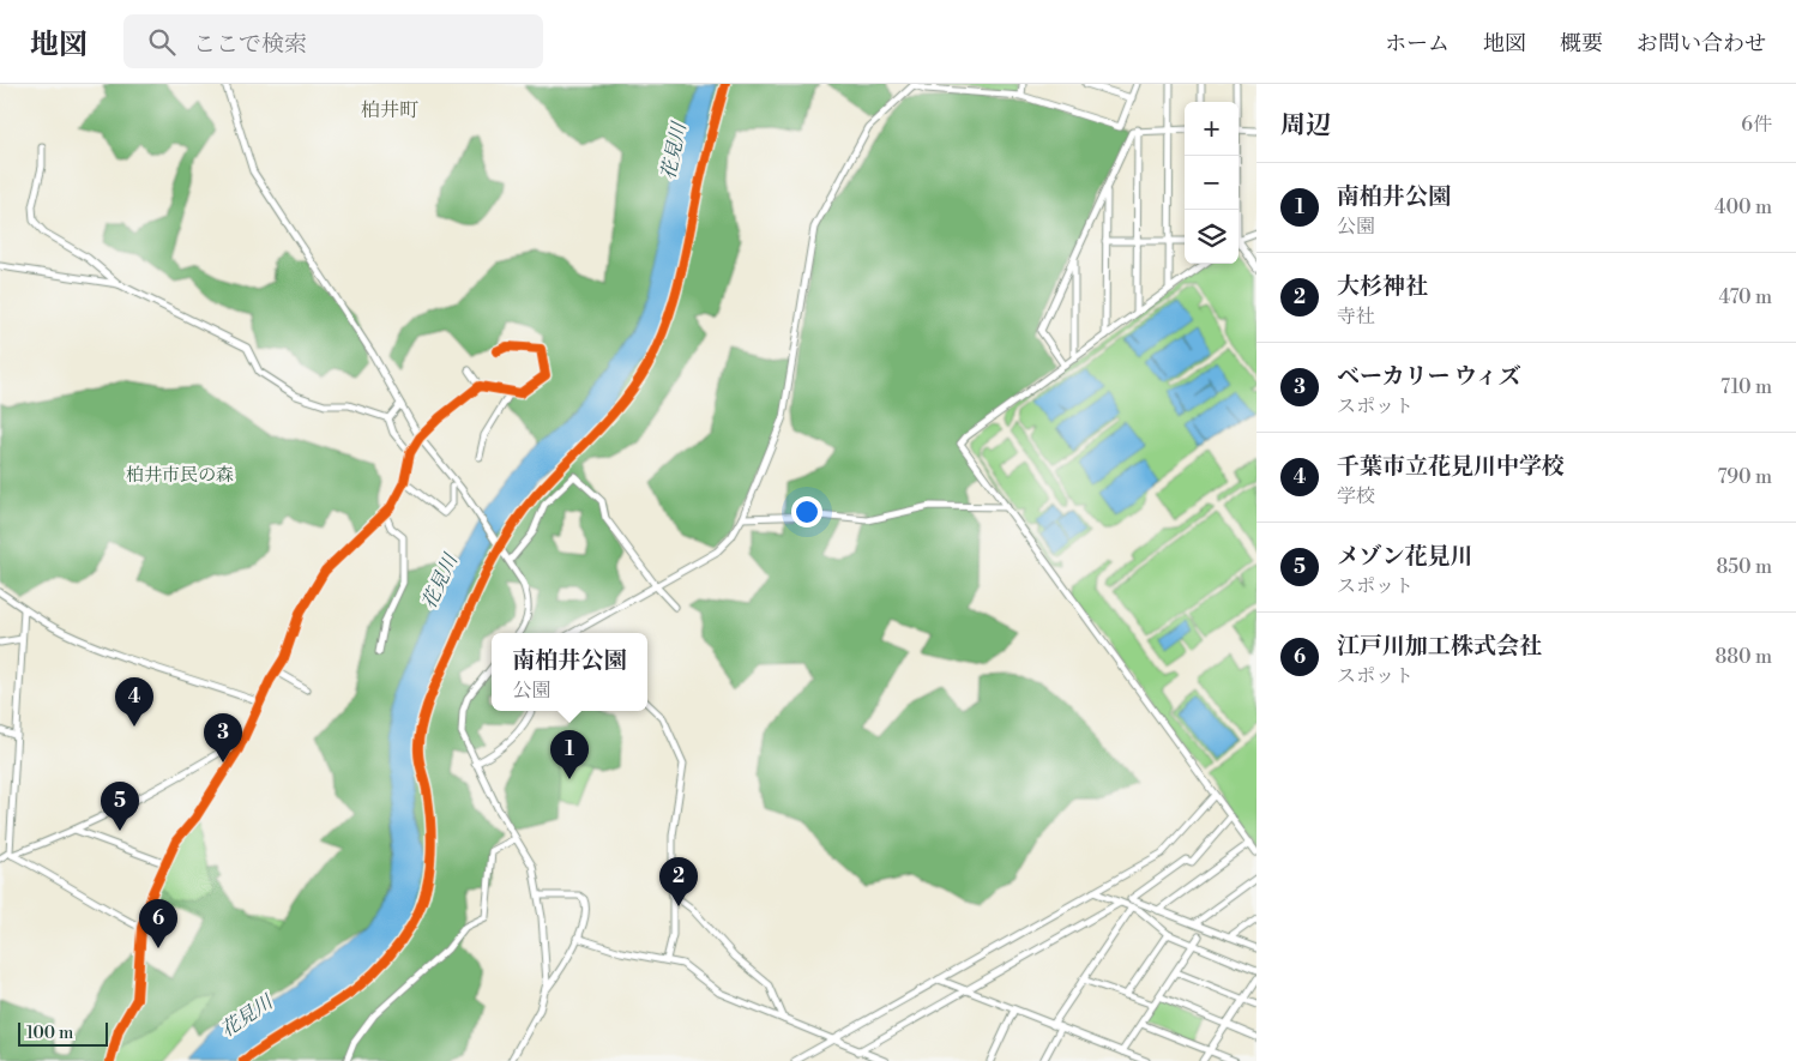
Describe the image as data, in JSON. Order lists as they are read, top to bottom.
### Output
{
  "districts": ["柏井町"],
  "water": ["花見川"],
  "parks": ["柏井市民の森"],
  "scale_bar": "100 m",
  "page": {
    "header": "地図",
    "search": "ここで検索",
    "nav": [
      "ホーム",
      "地図",
      "概要",
      "お問い合わせ"
    ],
    "heading": ["周辺", "6件"],
    "map_buttons": ["+", "−"],
    "list": [
      {
        "mark": "1",
        "name": "南柏井公園",
        "note": "公園",
        "value": "400 m"
      },
      {
        "mark": "2",
        "name": "大杉神社",
        "note": "寺社",
        "value": "470 m"
      },
      {
        "mark": "3",
        "name": "ベーカリー ウィズ",
        "note": "スポット",
        "value": "710 m"
      },
      {
        "mark": "4",
        "name": "千葉市立花見川中学校",
        "note": "学校",
        "value": "790 m"
      },
      {
        "mark": "5",
        "name": "メゾン花見川",
        "note": "スポット",
        "value": "850 m"
      },
      {
        "mark": "6",
        "name": "江戸川加工株式会社",
        "note": "スポット",
        "value": "880 m"
      }
    ],
    "popup": ["南柏井公園", "公園"],
    "pins": [
      "4",
      "3",
      "1",
      "5",
      "2",
      "6"
    ],
    "scale": "100 m"
  }
}
